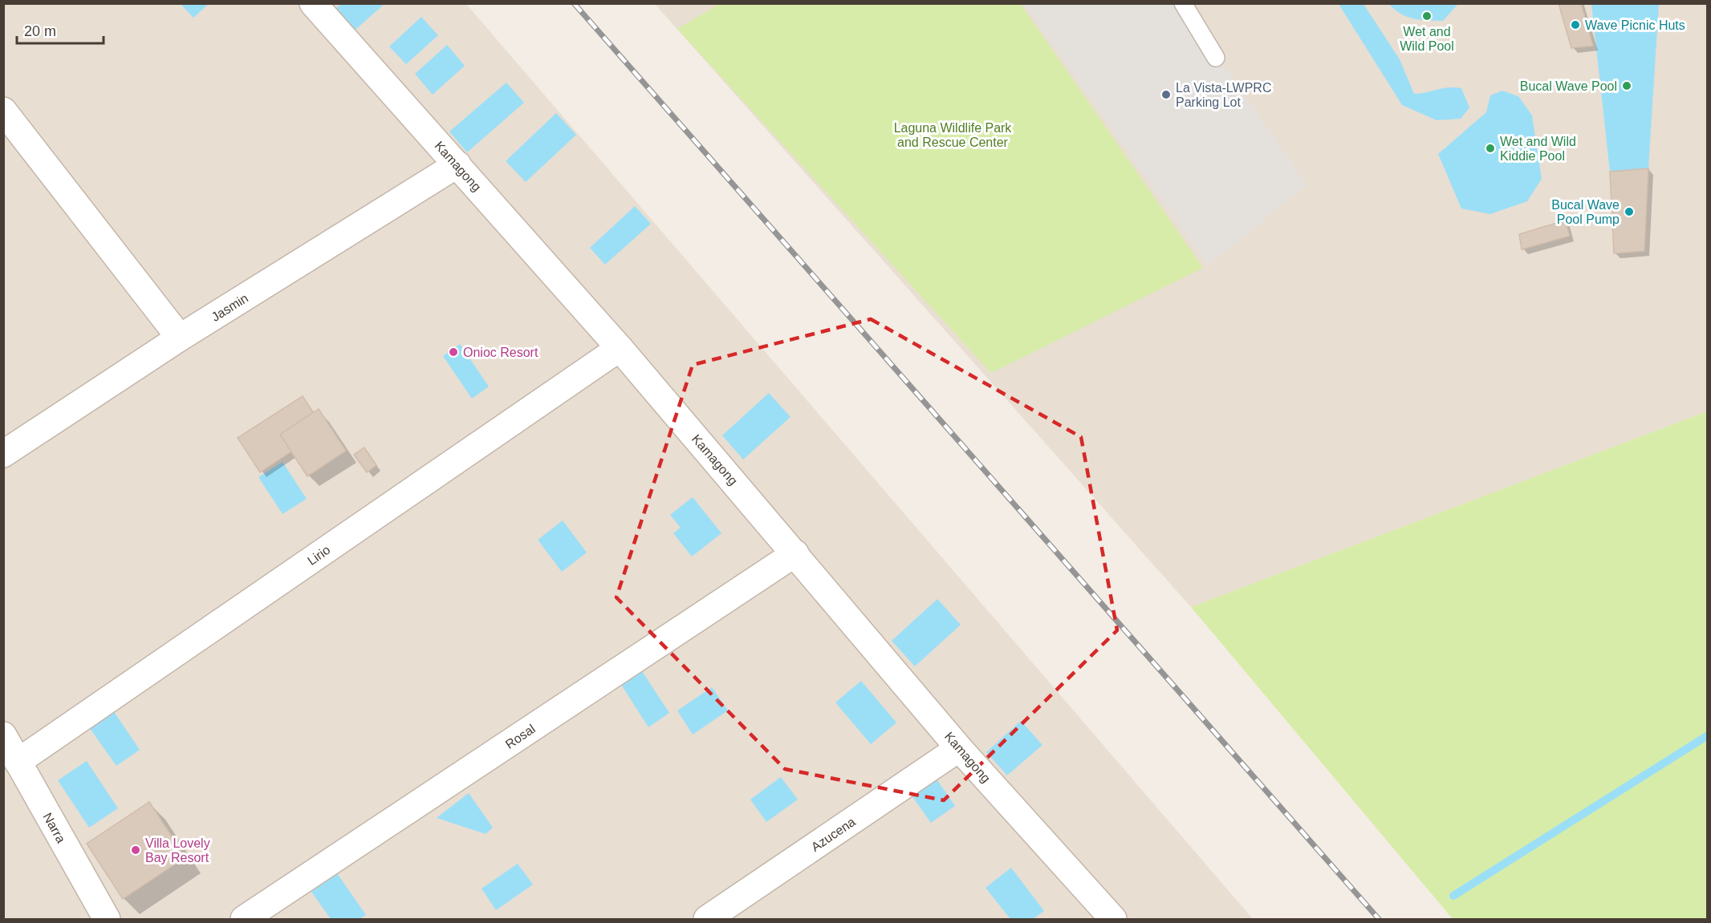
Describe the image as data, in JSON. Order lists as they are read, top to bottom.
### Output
{
  "streets": {
    "street": [
      "Kamagong",
      "Jasmin",
      "Lirio",
      "Rosal",
      "Narra",
      "Azucena"
    ]
  },
  "crossings": [
    ["Kamagong", "Jasmin"],
    ["Kamagong", "Lirio"],
    ["Kamagong", "Rosal"],
    ["Kamagong", "Azucena"],
    ["Lirio", "Narra"]
  ],
  "parks": ["Laguna Wildlife Park and Rescue Center"],
  "places": [
    "Wet and Wild Pool",
    "Wave Picnic Huts",
    "Bucal Wave Pool",
    "La Vista-LWPRC Parking Lot",
    "Wet and Wild Kiddie Pool",
    "Bucal Wave Pool Pump",
    "Onioc Resort",
    "Villa Lovely Bay Resort"
  ],
  "scale_bar": "20 m"
}
